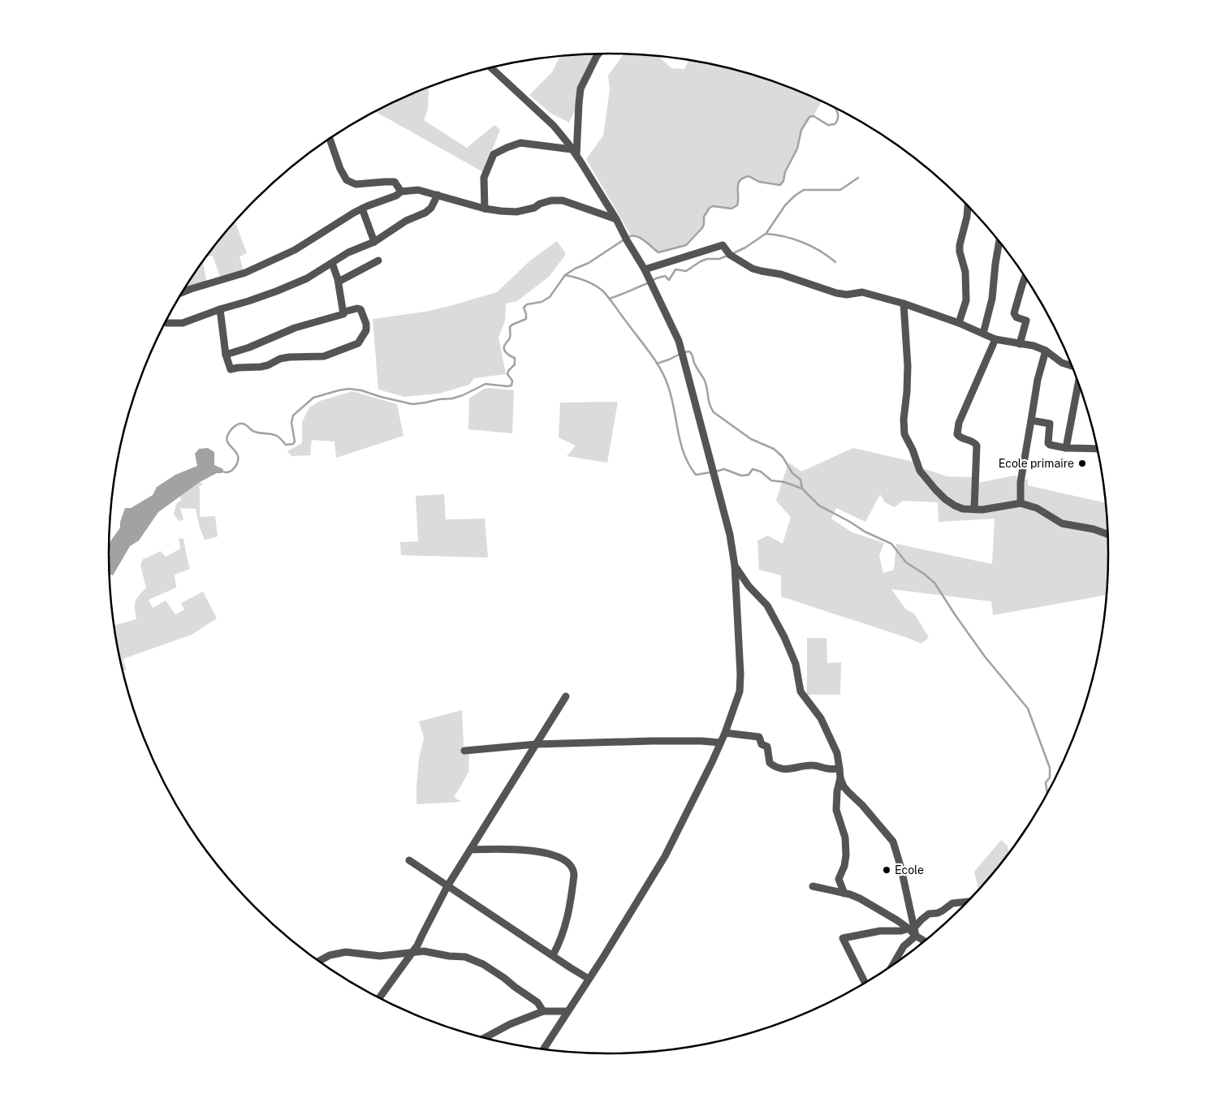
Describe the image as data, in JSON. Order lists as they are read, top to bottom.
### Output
{
  "places": ["Ecole primaire", "Ecole"]
}
